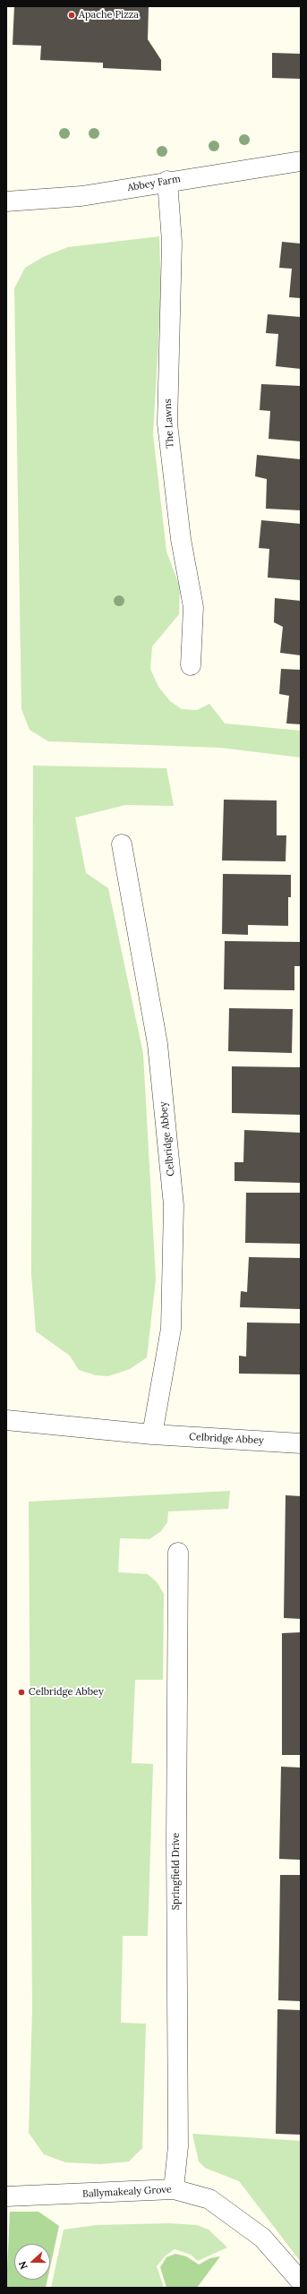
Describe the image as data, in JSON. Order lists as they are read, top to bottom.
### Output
{
  "streets": {
    "street": [
      "Abbey Farm",
      "The Lawns",
      "Celbridge Abbey",
      "Springfield Drive",
      "Ballymakealy Grove"
    ]
  },
  "crossings": [
    ["Abbey Farm", "The Lawns"],
    ["Springfield Drive", "Ballymakealy Grove"]
  ],
  "places": ["Apache Pizza", "Celbridge Abbey"],
  "north": "left"
}
